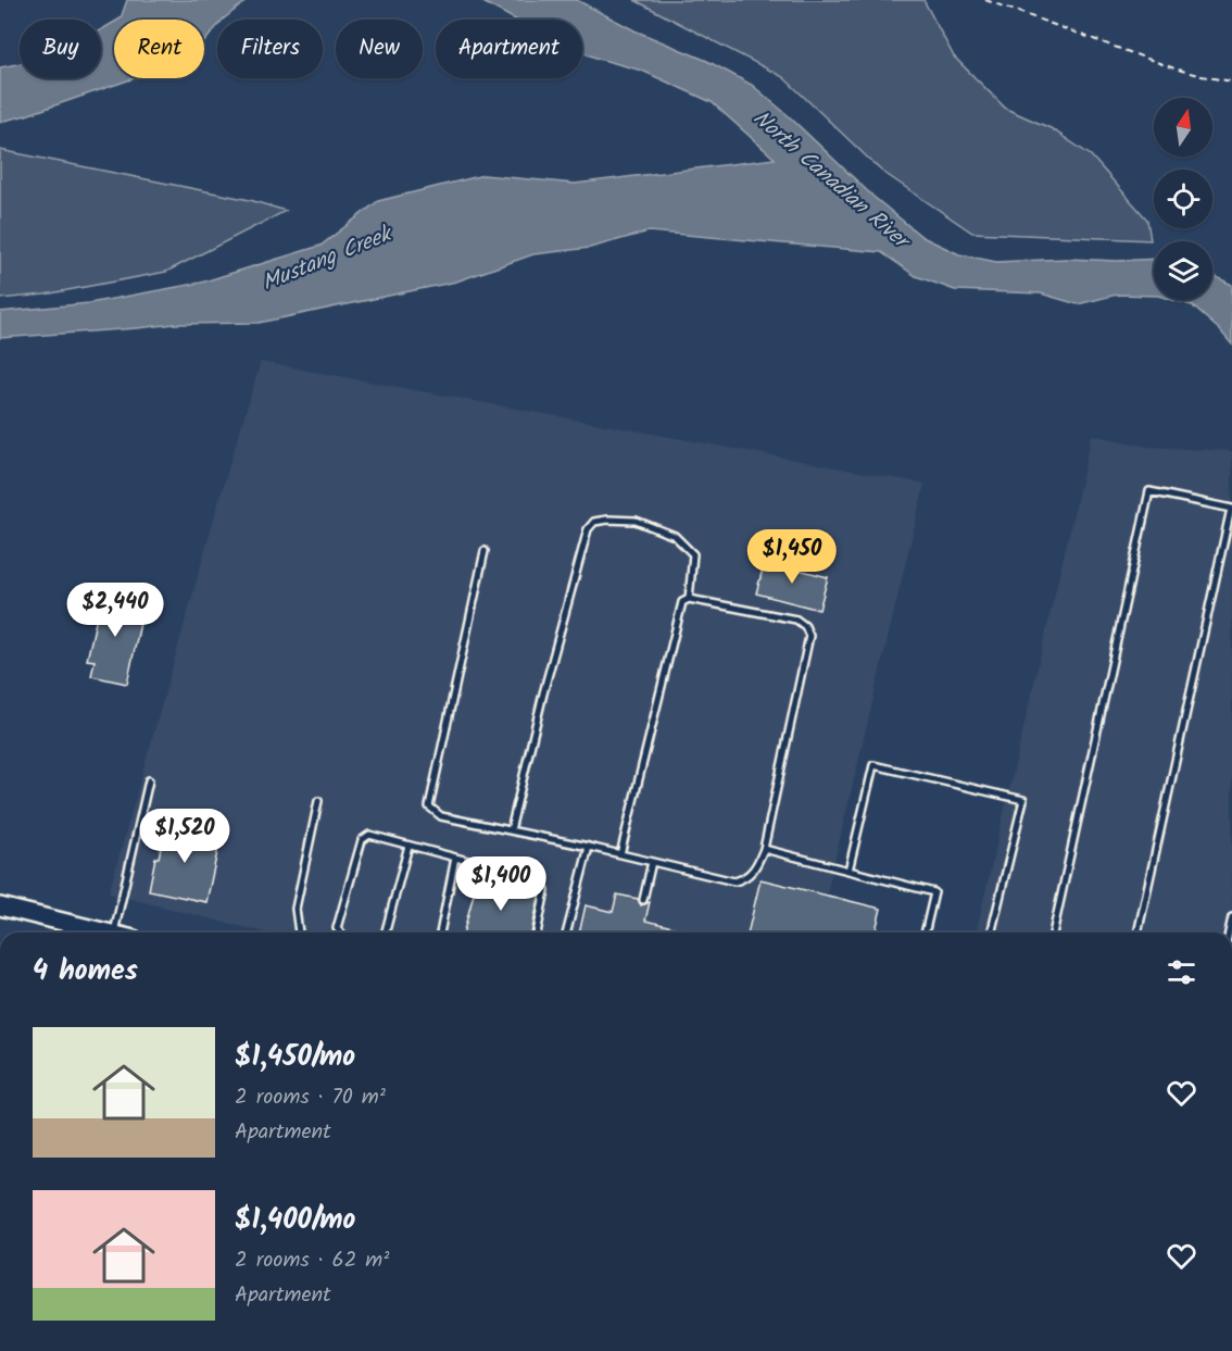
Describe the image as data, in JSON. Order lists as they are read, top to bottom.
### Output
{
  "water": ["North Canadian River", "Mustang Creek"],
  "north": "top",
  "page": {
    "chip": [
      "Buy",
      "Rent",
      "Filters",
      "New",
      "Apartment"
    ],
    "price": [
      "$1,450",
      "$2,440",
      "$1,520",
      "$1,400"
    ],
    "heading": "4 homes",
    "list": [
      {
        "name": "$1,450/mo",
        "note": "2 rooms · 70 m² · Apartment"
      },
      {
        "name": "$1,400/mo",
        "note": "2 rooms · 62 m² · Apartment"
      }
    ]
  }
}
